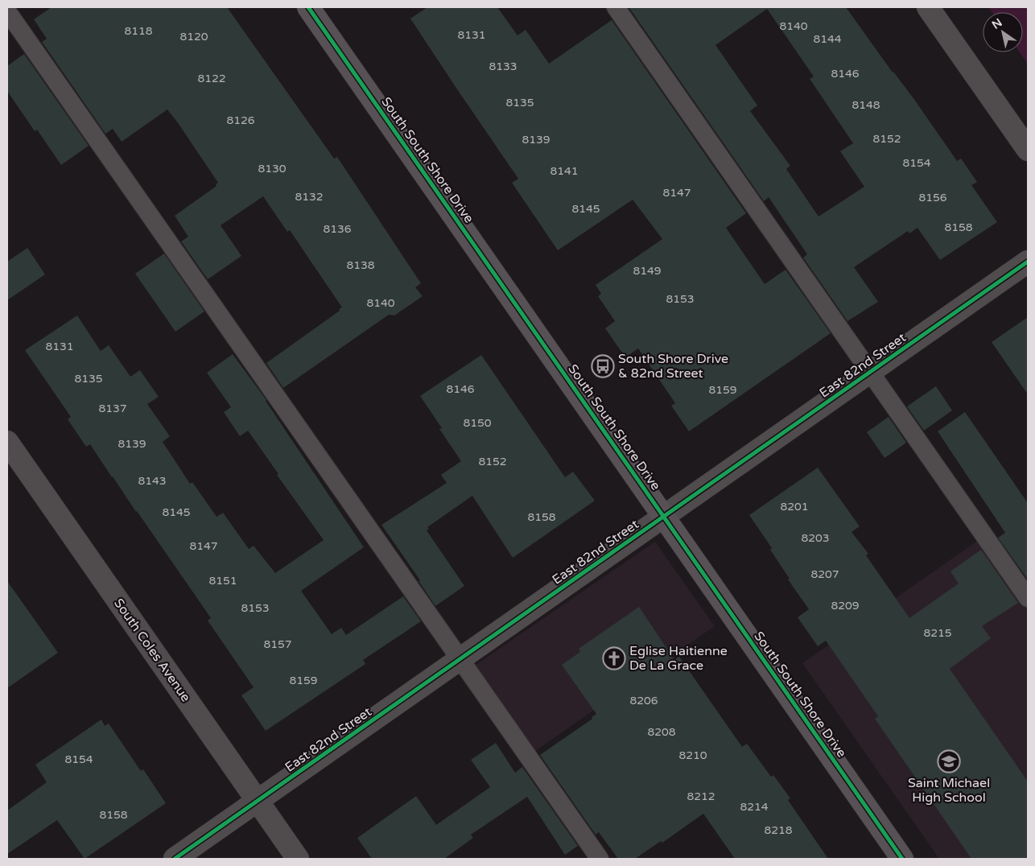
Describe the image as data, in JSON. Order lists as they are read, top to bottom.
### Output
{
  "streets": {
    "street": ["South South Shore Drive", "East 82nd Street", "South Coles Avenue"]
  },
  "crossings": [
    ["South South Shore Drive", "East 82nd Street"],
    ["East 82nd Street", "South Coles Avenue"]
  ],
  "places": {
    "bus stop": ["South Shore Drive & 82nd Street"],
    "church": ["Eglise Haitienne De La Grace"],
    "school or university": ["Saint Michael High School"]
  },
  "house_numbers": [
    "8140",
    "8118",
    "8131",
    "8120",
    "8144",
    "8133",
    "8146",
    "8122",
    "8135",
    "8148",
    "8126",
    "8152",
    "8139",
    "8154",
    "8130",
    "8141",
    "8147",
    "8132",
    "8156",
    "8145",
    "8158",
    "8136",
    "8138",
    "8149",
    "8153",
    "8140",
    "8131",
    "8135",
    "8146",
    "8159",
    "8137",
    "8150",
    "8139",
    "8152",
    "8143",
    "8201",
    "8145",
    "8158",
    "8203",
    "8147",
    "8207",
    "8151",
    "8209",
    "8153",
    "8215",
    "8157",
    "8159",
    "8206",
    "8208",
    "8210",
    "8154",
    "8212",
    "8214",
    "8158",
    "8218"
  ],
  "north": "top left"
}
